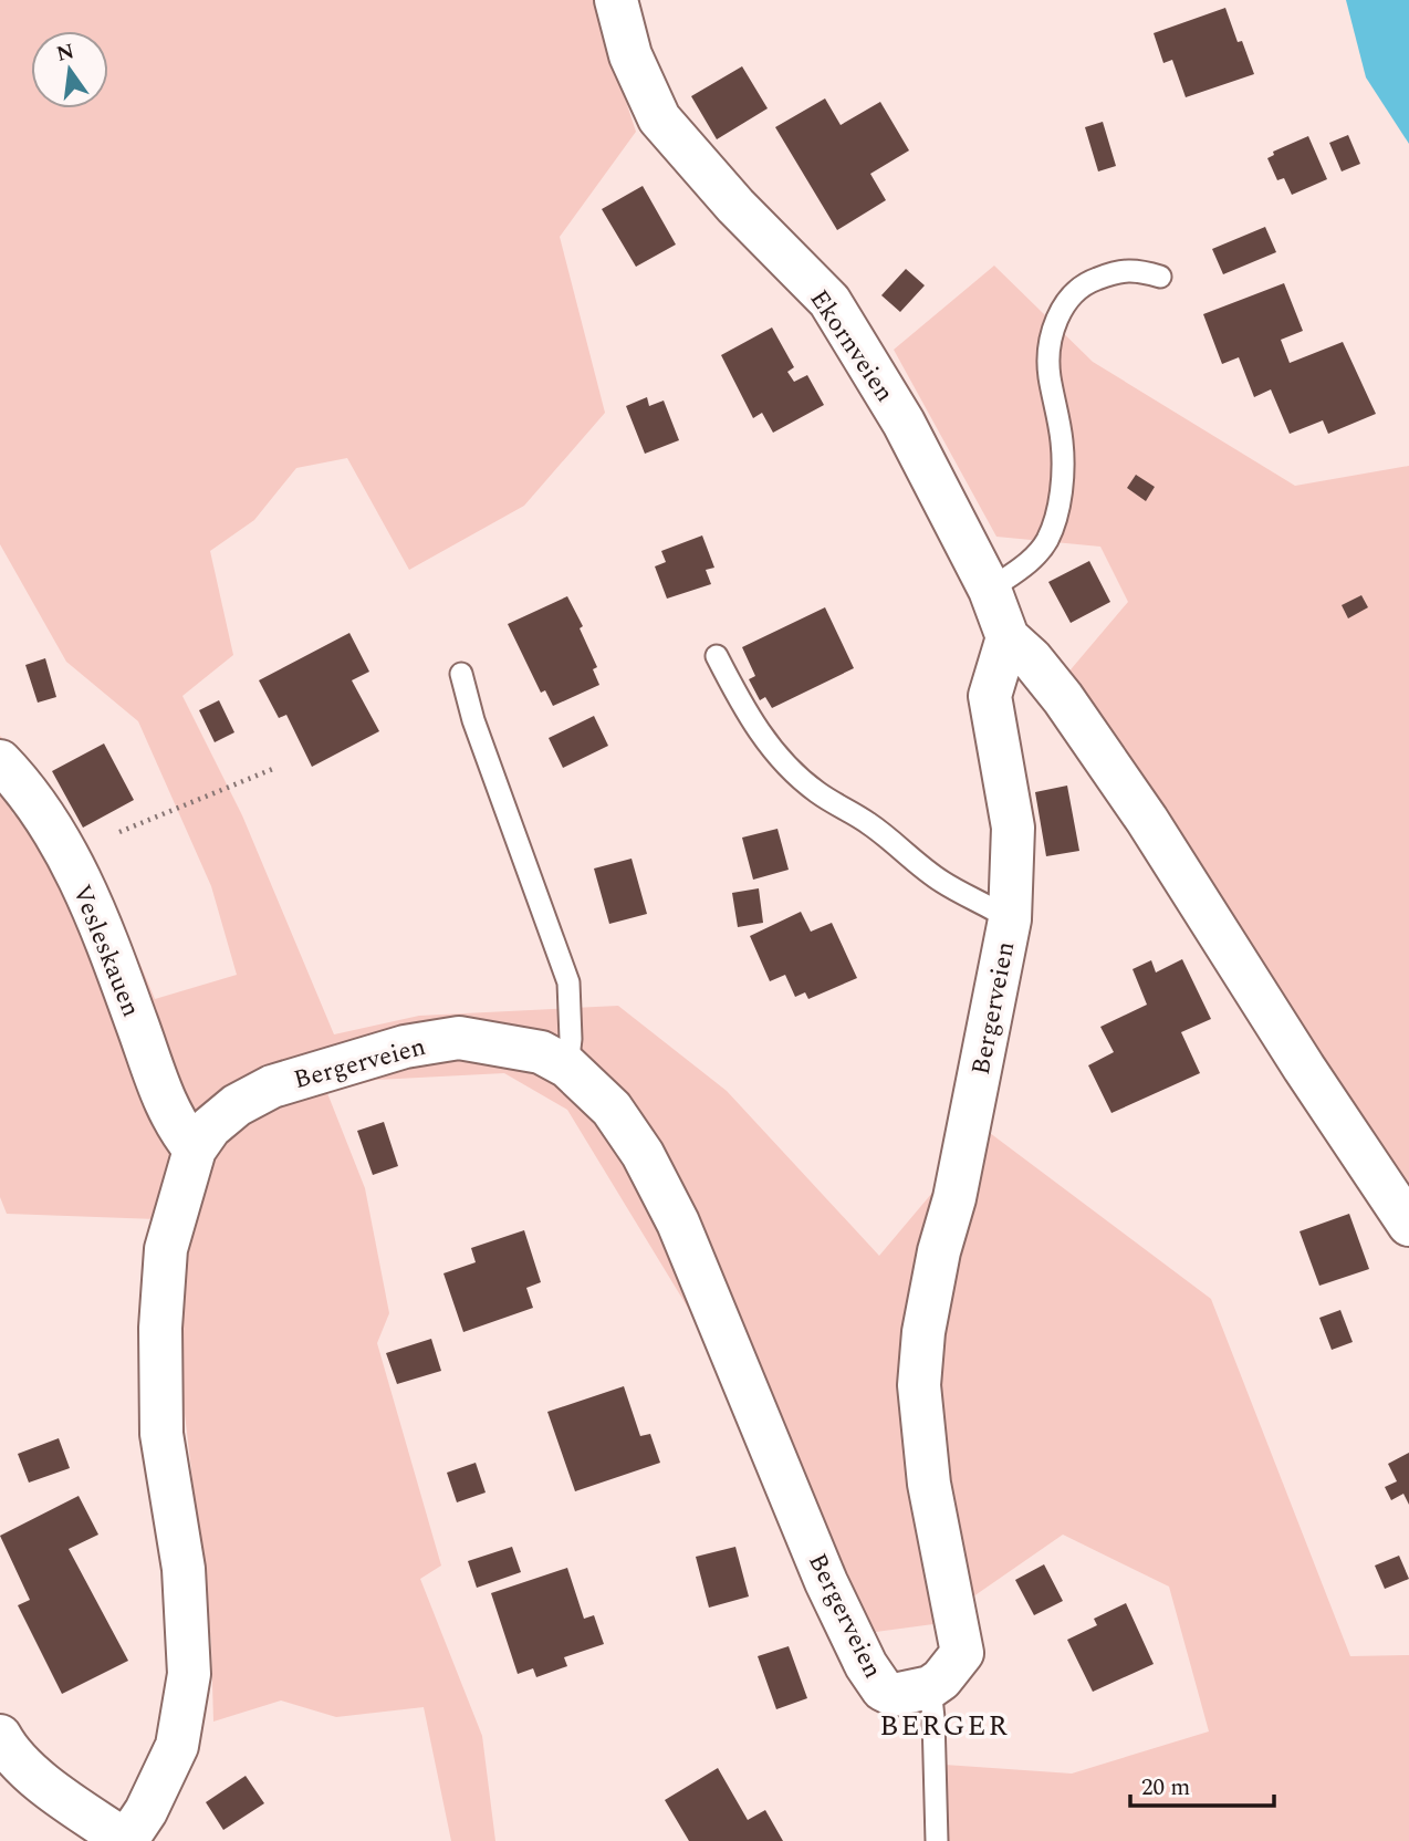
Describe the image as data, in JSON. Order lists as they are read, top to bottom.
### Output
{
  "streets": {
    "street": ["Ekornveien", "Vesleskauen", "Bergerveien"]
  },
  "crossings": [
    ["Ekornveien", "Bergerveien"],
    ["Vesleskauen", "Bergerveien"]
  ],
  "districts": ["BERGER"],
  "scale_bar": "20 m",
  "north": "top"
}
